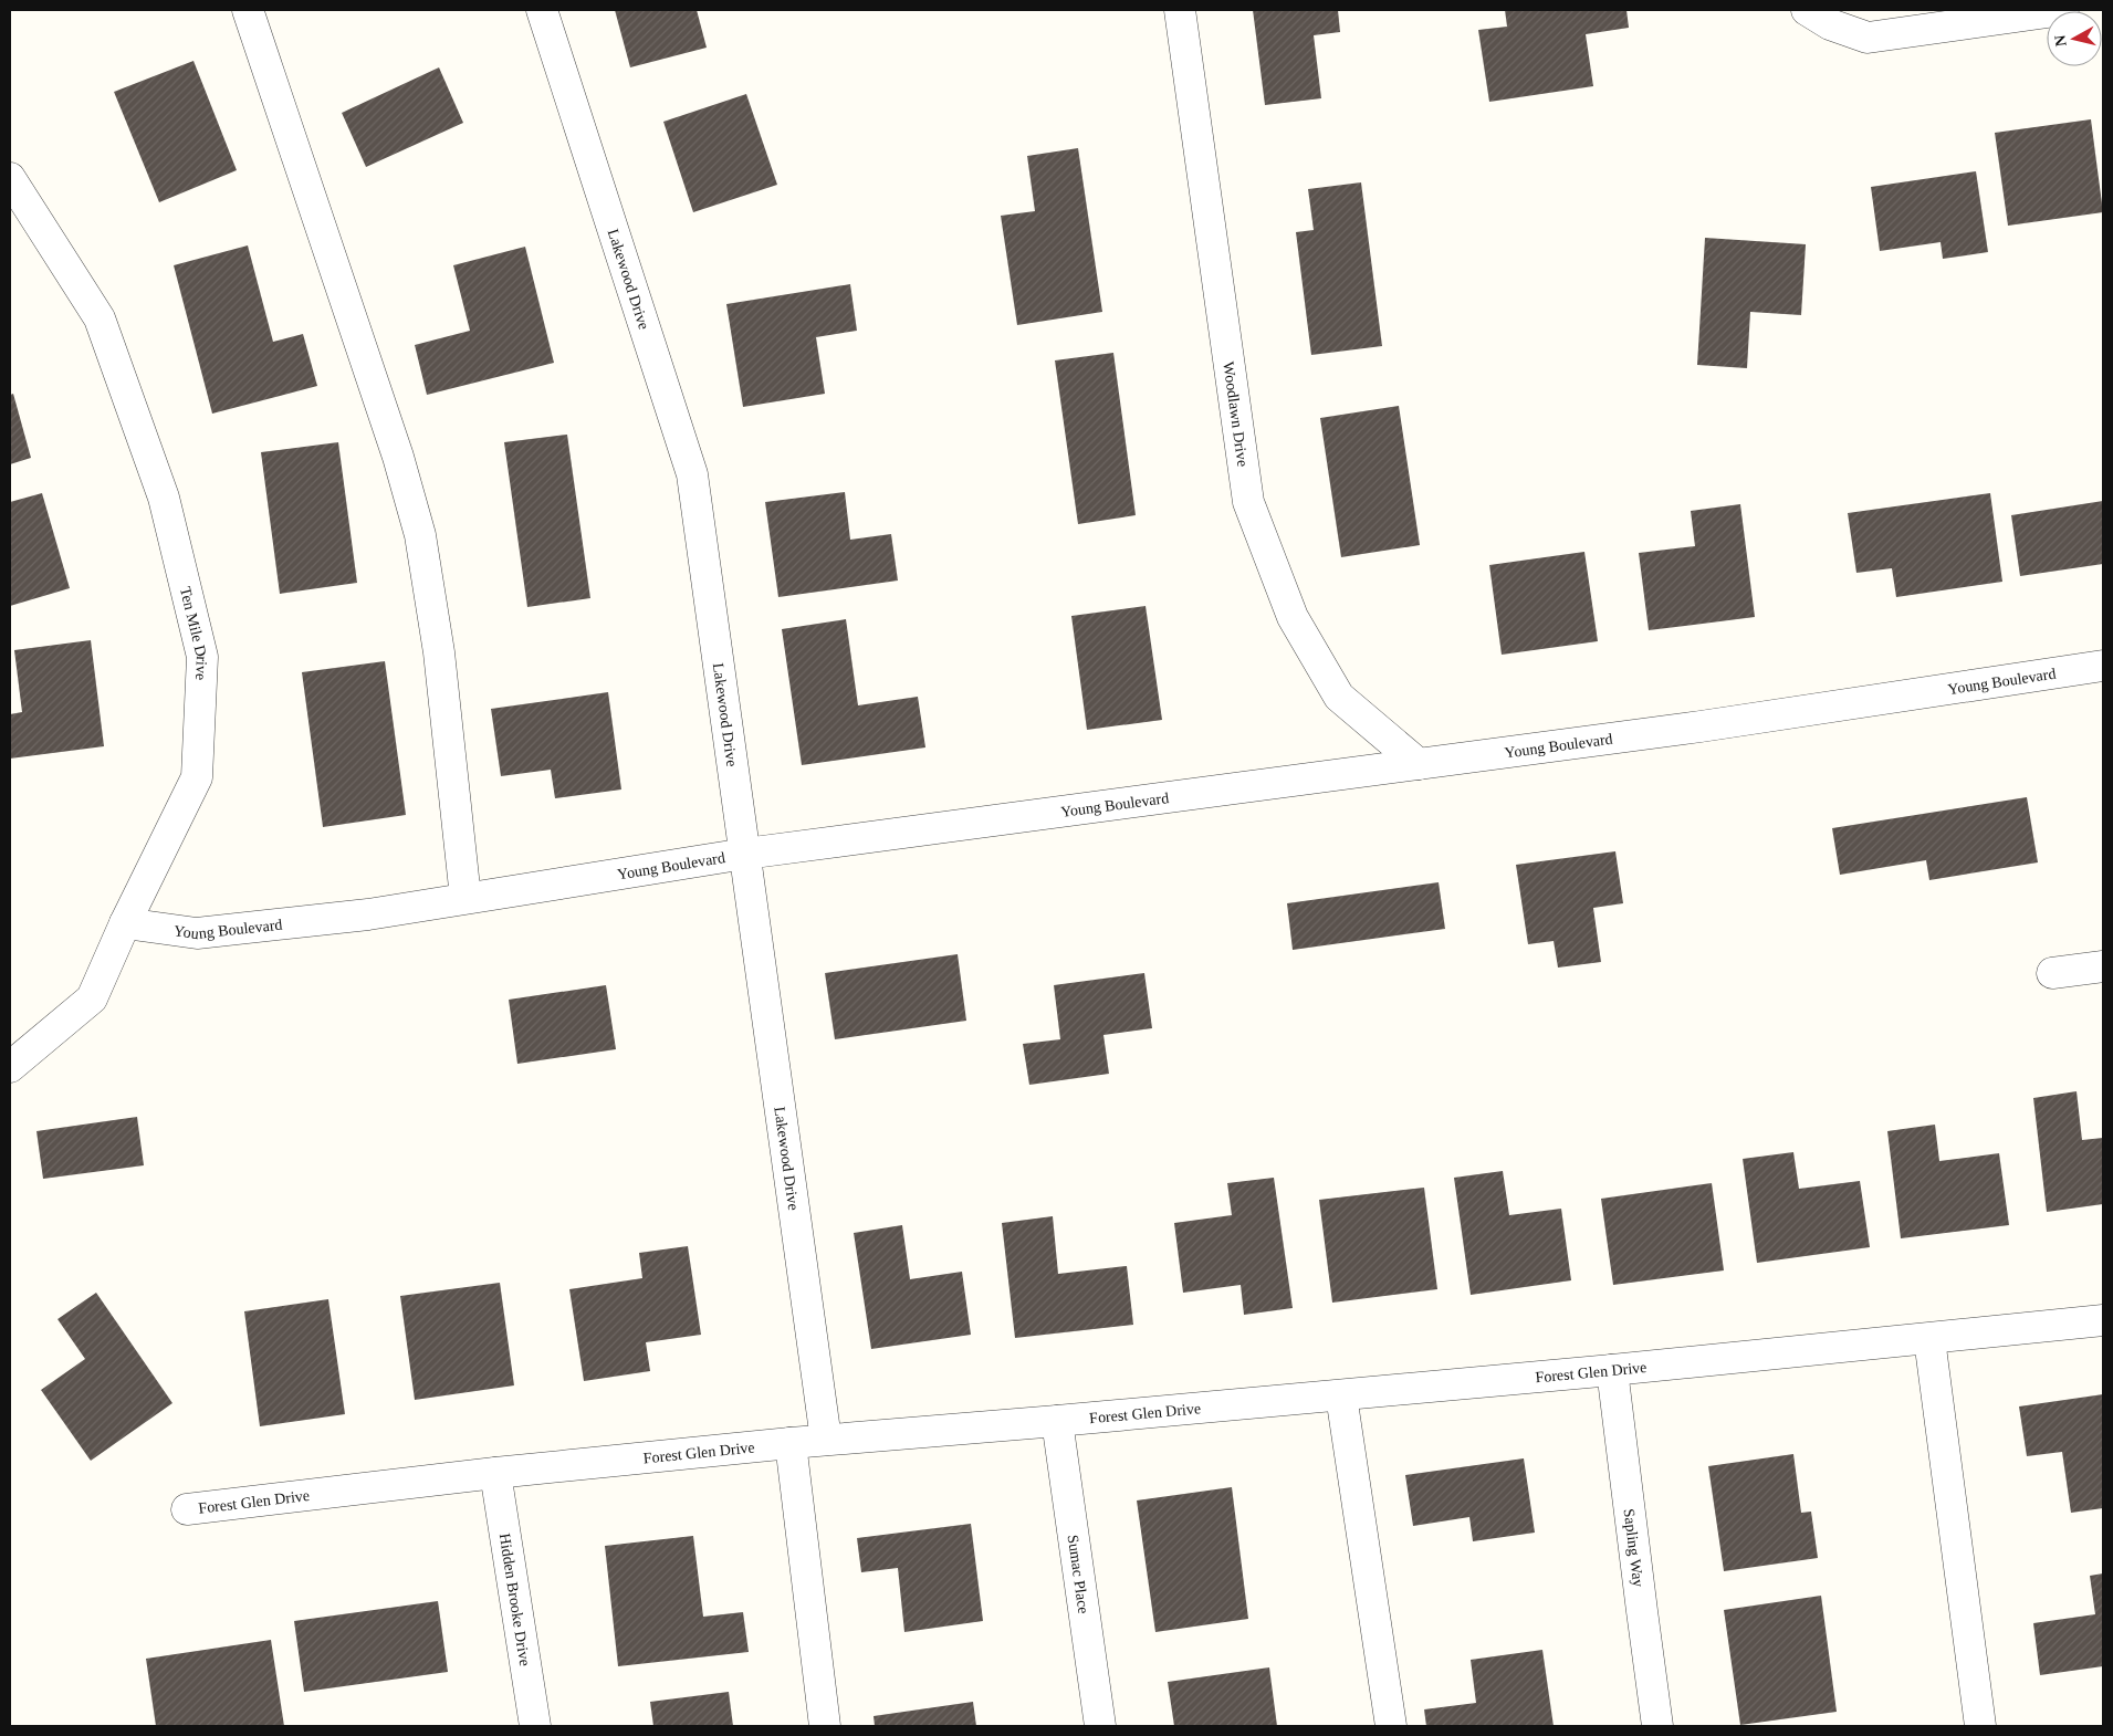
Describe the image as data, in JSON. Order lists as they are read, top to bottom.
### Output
{
  "streets": {
    "street": [
      "Lakewood Drive",
      "Woodlawn Drive",
      "Ten Mile Drive",
      "Young Boulevard",
      "Forest Glen Drive",
      "Sapling Way",
      "Sumac Place",
      "Hidden Brooke Drive"
    ]
  },
  "crossings": [
    ["Lakewood Drive", "Young Boulevard"],
    ["Lakewood Drive", "Forest Glen Drive"],
    ["Woodlawn Drive", "Young Boulevard"],
    ["Ten Mile Drive", "Young Boulevard"],
    ["Forest Glen Drive", "Sapling Way"],
    ["Forest Glen Drive", "Sumac Place"],
    ["Forest Glen Drive", "Hidden Brooke Drive"]
  ],
  "north": "left"
}
